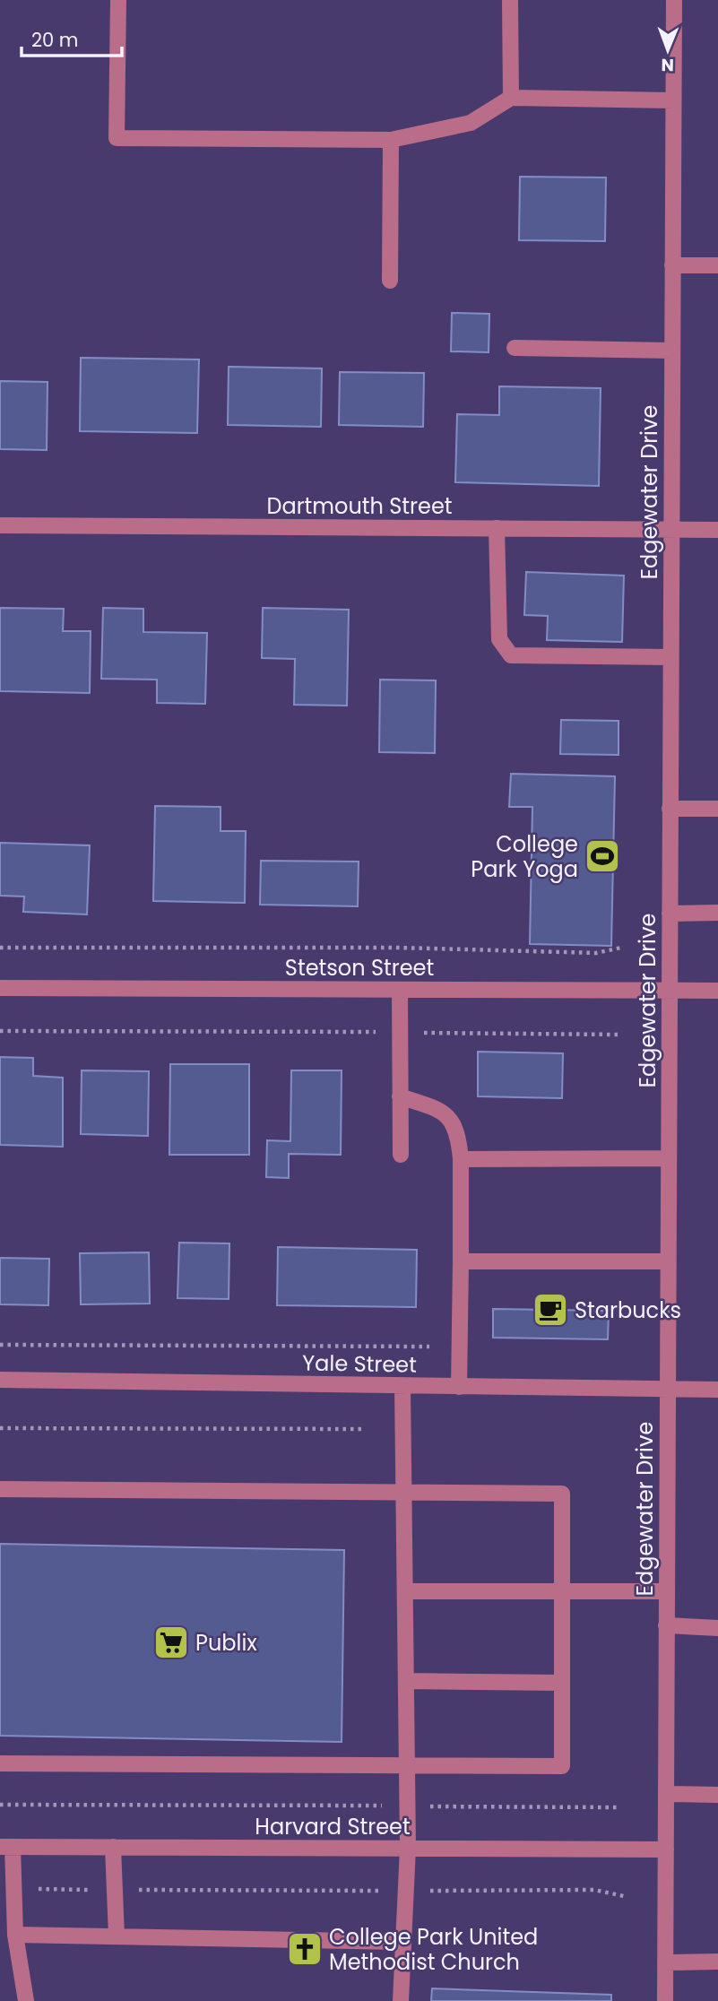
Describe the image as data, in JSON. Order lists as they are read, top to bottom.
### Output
{
  "streets": {
    "street": [
      "Edgewater Drive",
      "Dartmouth Street",
      "Stetson Street",
      "Yale Street",
      "Harvard Street"
    ]
  },
  "crossings": [
    ["Edgewater Drive", "Dartmouth Street"],
    ["Edgewater Drive", "Stetson Street"],
    ["Edgewater Drive", "Yale Street"],
    ["Edgewater Drive", "Harvard Street"]
  ],
  "places": {
    "sports": ["College Park Yoga"],
    "cafe": ["Starbucks"],
    "supermarket": ["Publix"],
    "church": ["College Park United Methodist Church"]
  },
  "scale_bar": "20 m",
  "north": "bottom"
}
